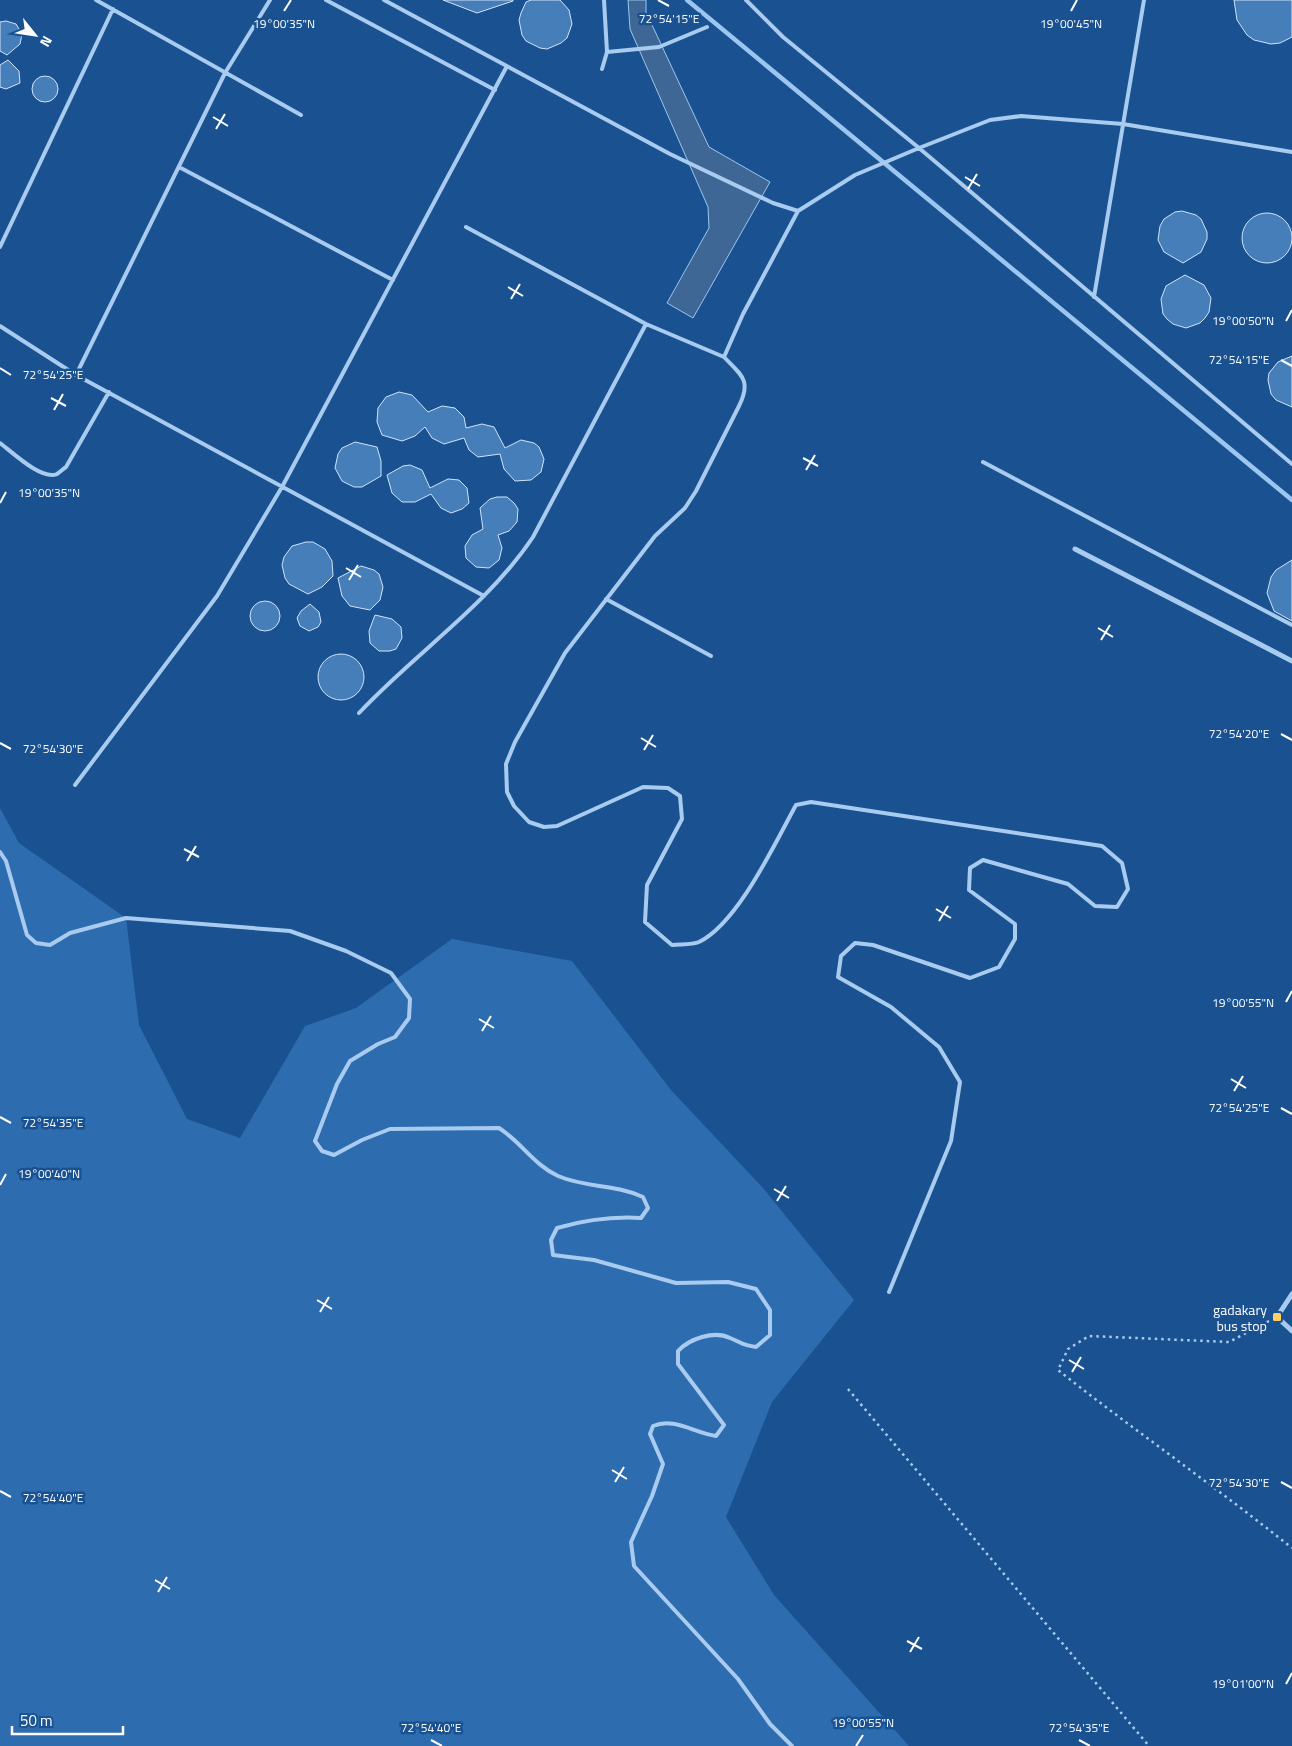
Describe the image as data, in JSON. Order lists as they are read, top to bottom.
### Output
{
  "places": {
    "transit": ["gadakary bus stop"]
  },
  "scale_bar": "50 m",
  "north": "bottom right",
  "coordinates": [
    "72°54'15\"E",
    "19°00'35\"N",
    "19°00'45\"N",
    "19°00'50\"N",
    "72°54'25\"E",
    "72°54'20\"E",
    "72°54'30\"E",
    "19°00'55\"N",
    "72°54'35\"E",
    "19°00'40\"N",
    "72°54'40\"E",
    "19°01'00\"N"
  ]
}
